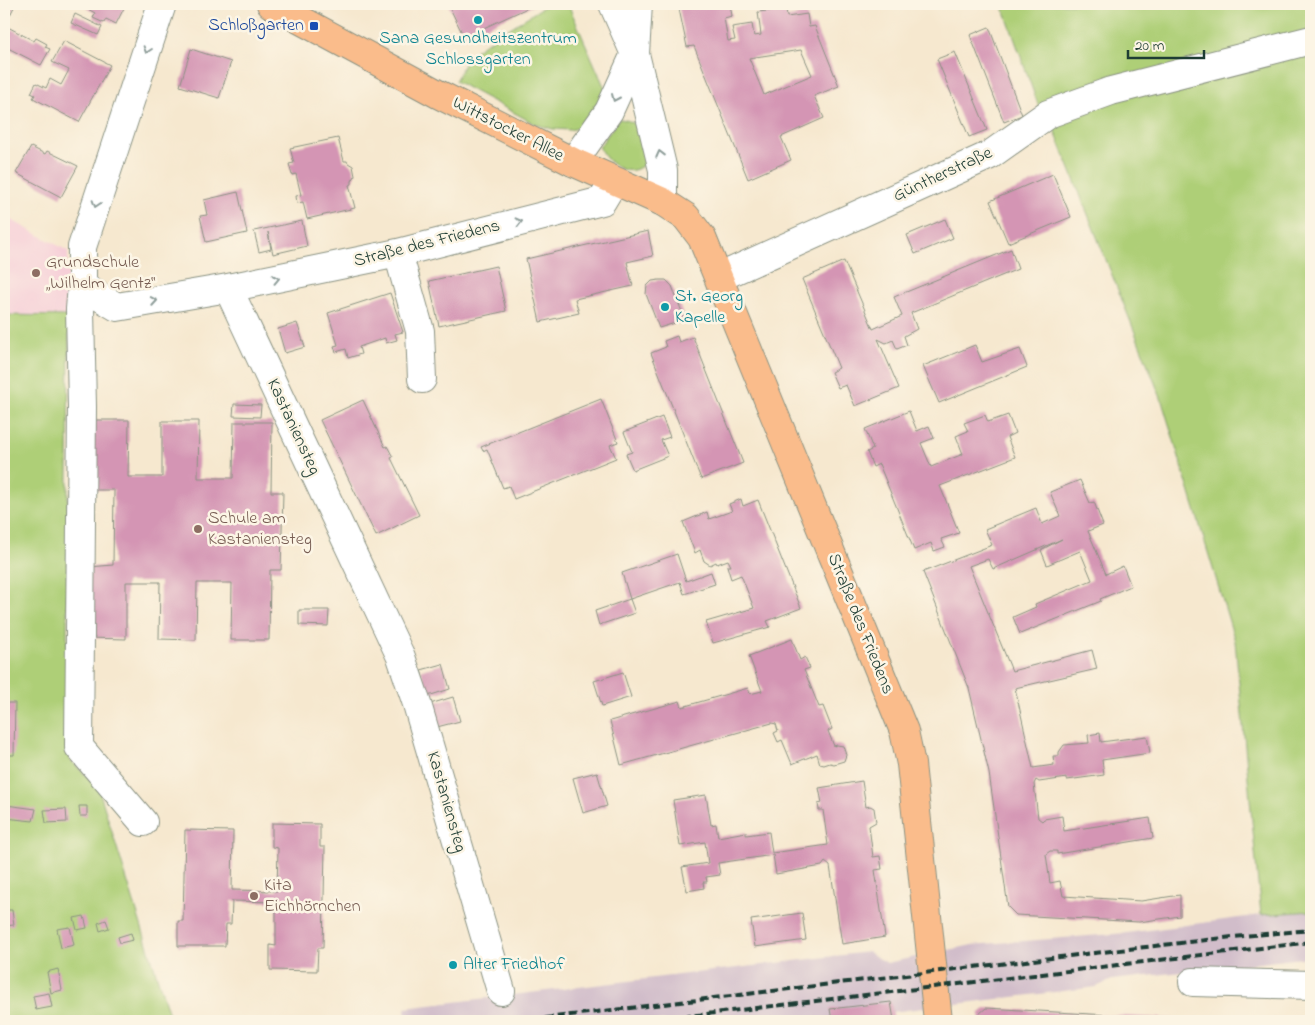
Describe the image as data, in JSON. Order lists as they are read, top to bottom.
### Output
{
  "streets": {
    "main road": ["Wittstocker Allee", "Straße des Friedens"],
    "street": ["Güntherstraße", "Kastaniensteg"]
  },
  "crossings": [
    ["Wittstocker Allee", "Güntherstraße"],
    ["Wittstocker Allee", "Straße des Friedens"],
    ["Güntherstraße", "Straße des Friedens"],
    ["Straße des Friedens", "Kastaniensteg"]
  ],
  "places": {
    "other": [
      "Sana Gesundheitszentrum Schlossgarten",
      "Grundschule „Wilhelm Gentz“",
      "St. Georg Kapelle",
      "Schule am Kastaniensteg",
      "Kita Eichhörnchen",
      "Alter Friedhof"
    ],
    "transit": ["Schloßgarten"]
  },
  "scale_bar": "20 m"
}
